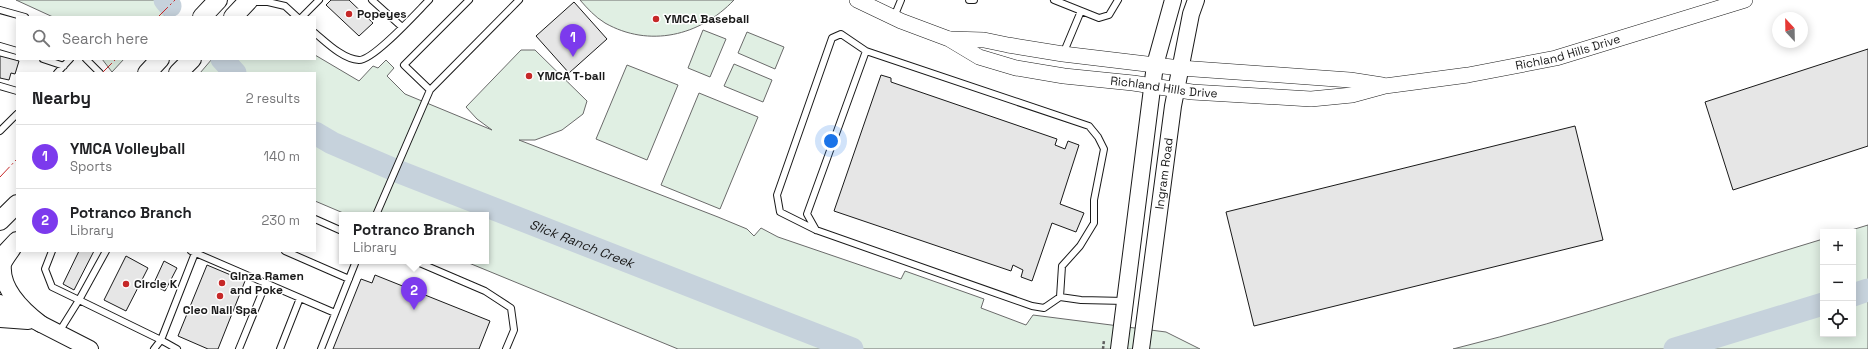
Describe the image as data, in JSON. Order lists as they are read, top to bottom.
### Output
{
  "streets": {
    "main road": ["Ingram Road"],
    "street": ["Richland Hills Drive"]
  },
  "crossings": [
    ["Richland Hills Drive", "Ingram Road"]
  ],
  "water": ["Slick Ranch Creek"],
  "places": [
    "Popeyes",
    "YMCA Baseball",
    "YMCA T-ball",
    "Ginza Ramen and Poke",
    "Circle K",
    "Cleo Nail Spa"
  ],
  "north": "top",
  "page": {
    "search": "Search here",
    "pins": ["1", "2"],
    "heading": ["Nearby", "2 results"],
    "list": [
      {
        "mark": "1",
        "name": "YMCA Volleyball",
        "note": "Sports",
        "value": "140 m"
      },
      {
        "mark": "2",
        "name": "Potranco Branch",
        "note": "Library",
        "value": "230 m"
      }
    ],
    "popup": ["Potranco Branch", "Library"],
    "map_buttons": ["+", "−"]
  }
}
